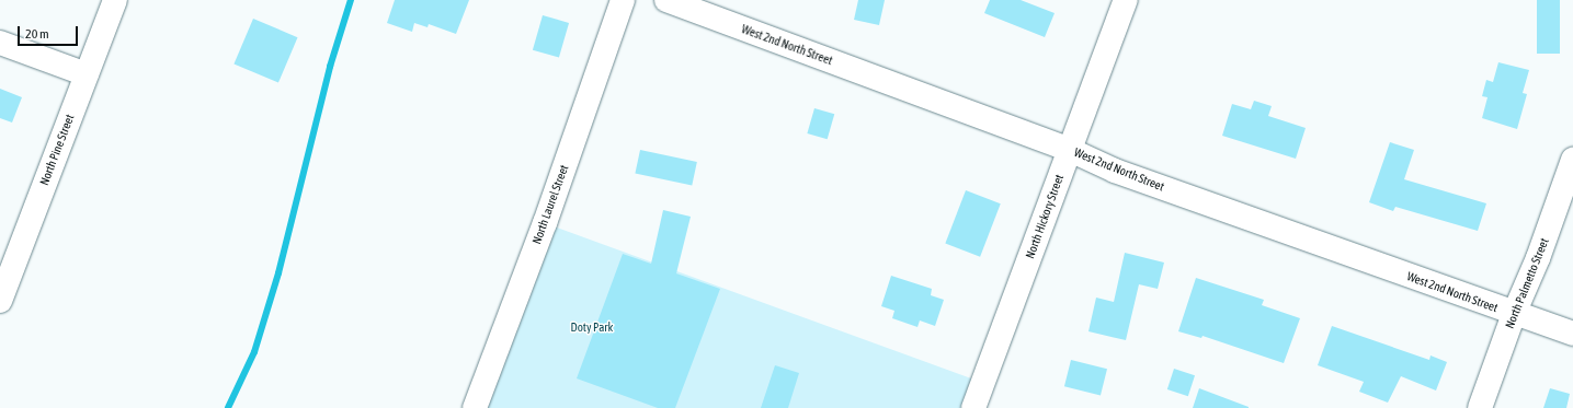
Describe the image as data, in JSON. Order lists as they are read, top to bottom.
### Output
{
  "streets": {
    "street": [
      "West 2nd North Street",
      "North Pine Street",
      "North Laurel Street",
      "North Hickory Street",
      "North Palmetto Street"
    ]
  },
  "crossings": [
    ["West 2nd North Street", "North Hickory Street"],
    ["West 2nd North Street", "North Palmetto Street"]
  ],
  "parks": ["Doty Park"],
  "scale_bar": "20 m"
}
